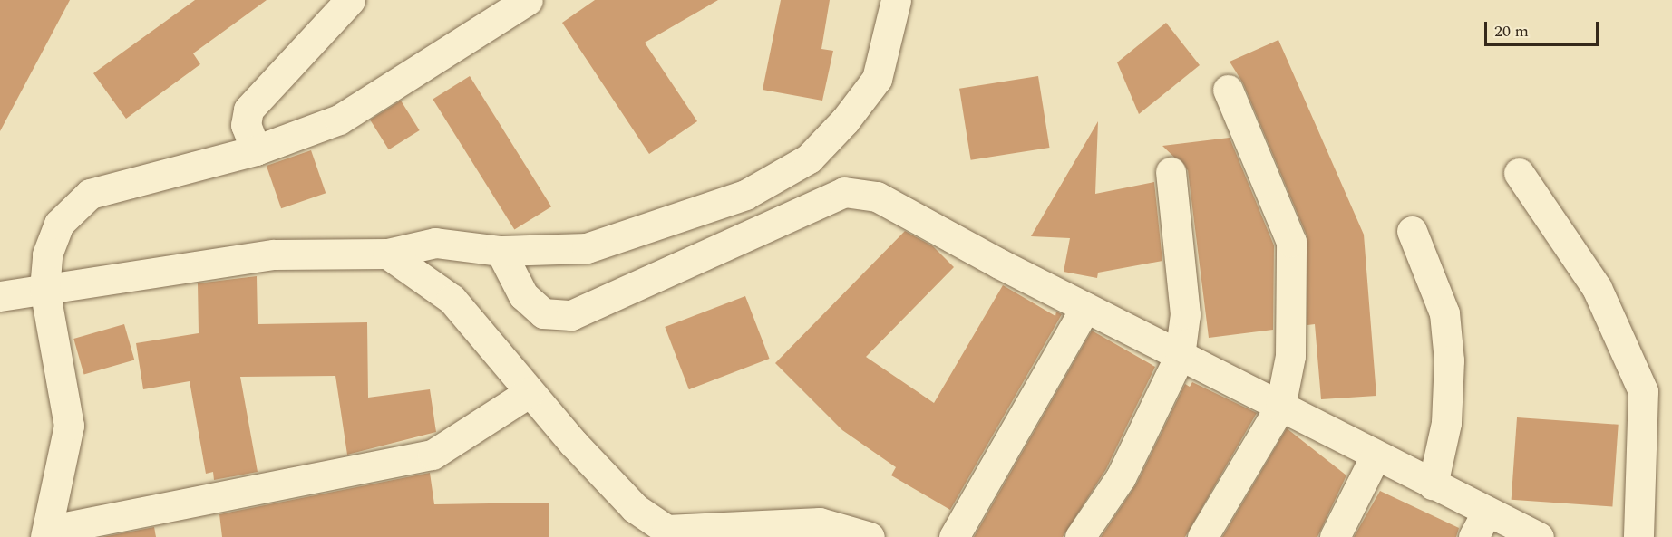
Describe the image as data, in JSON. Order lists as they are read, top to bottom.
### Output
{
  "scale_bar": "20 m"
}
